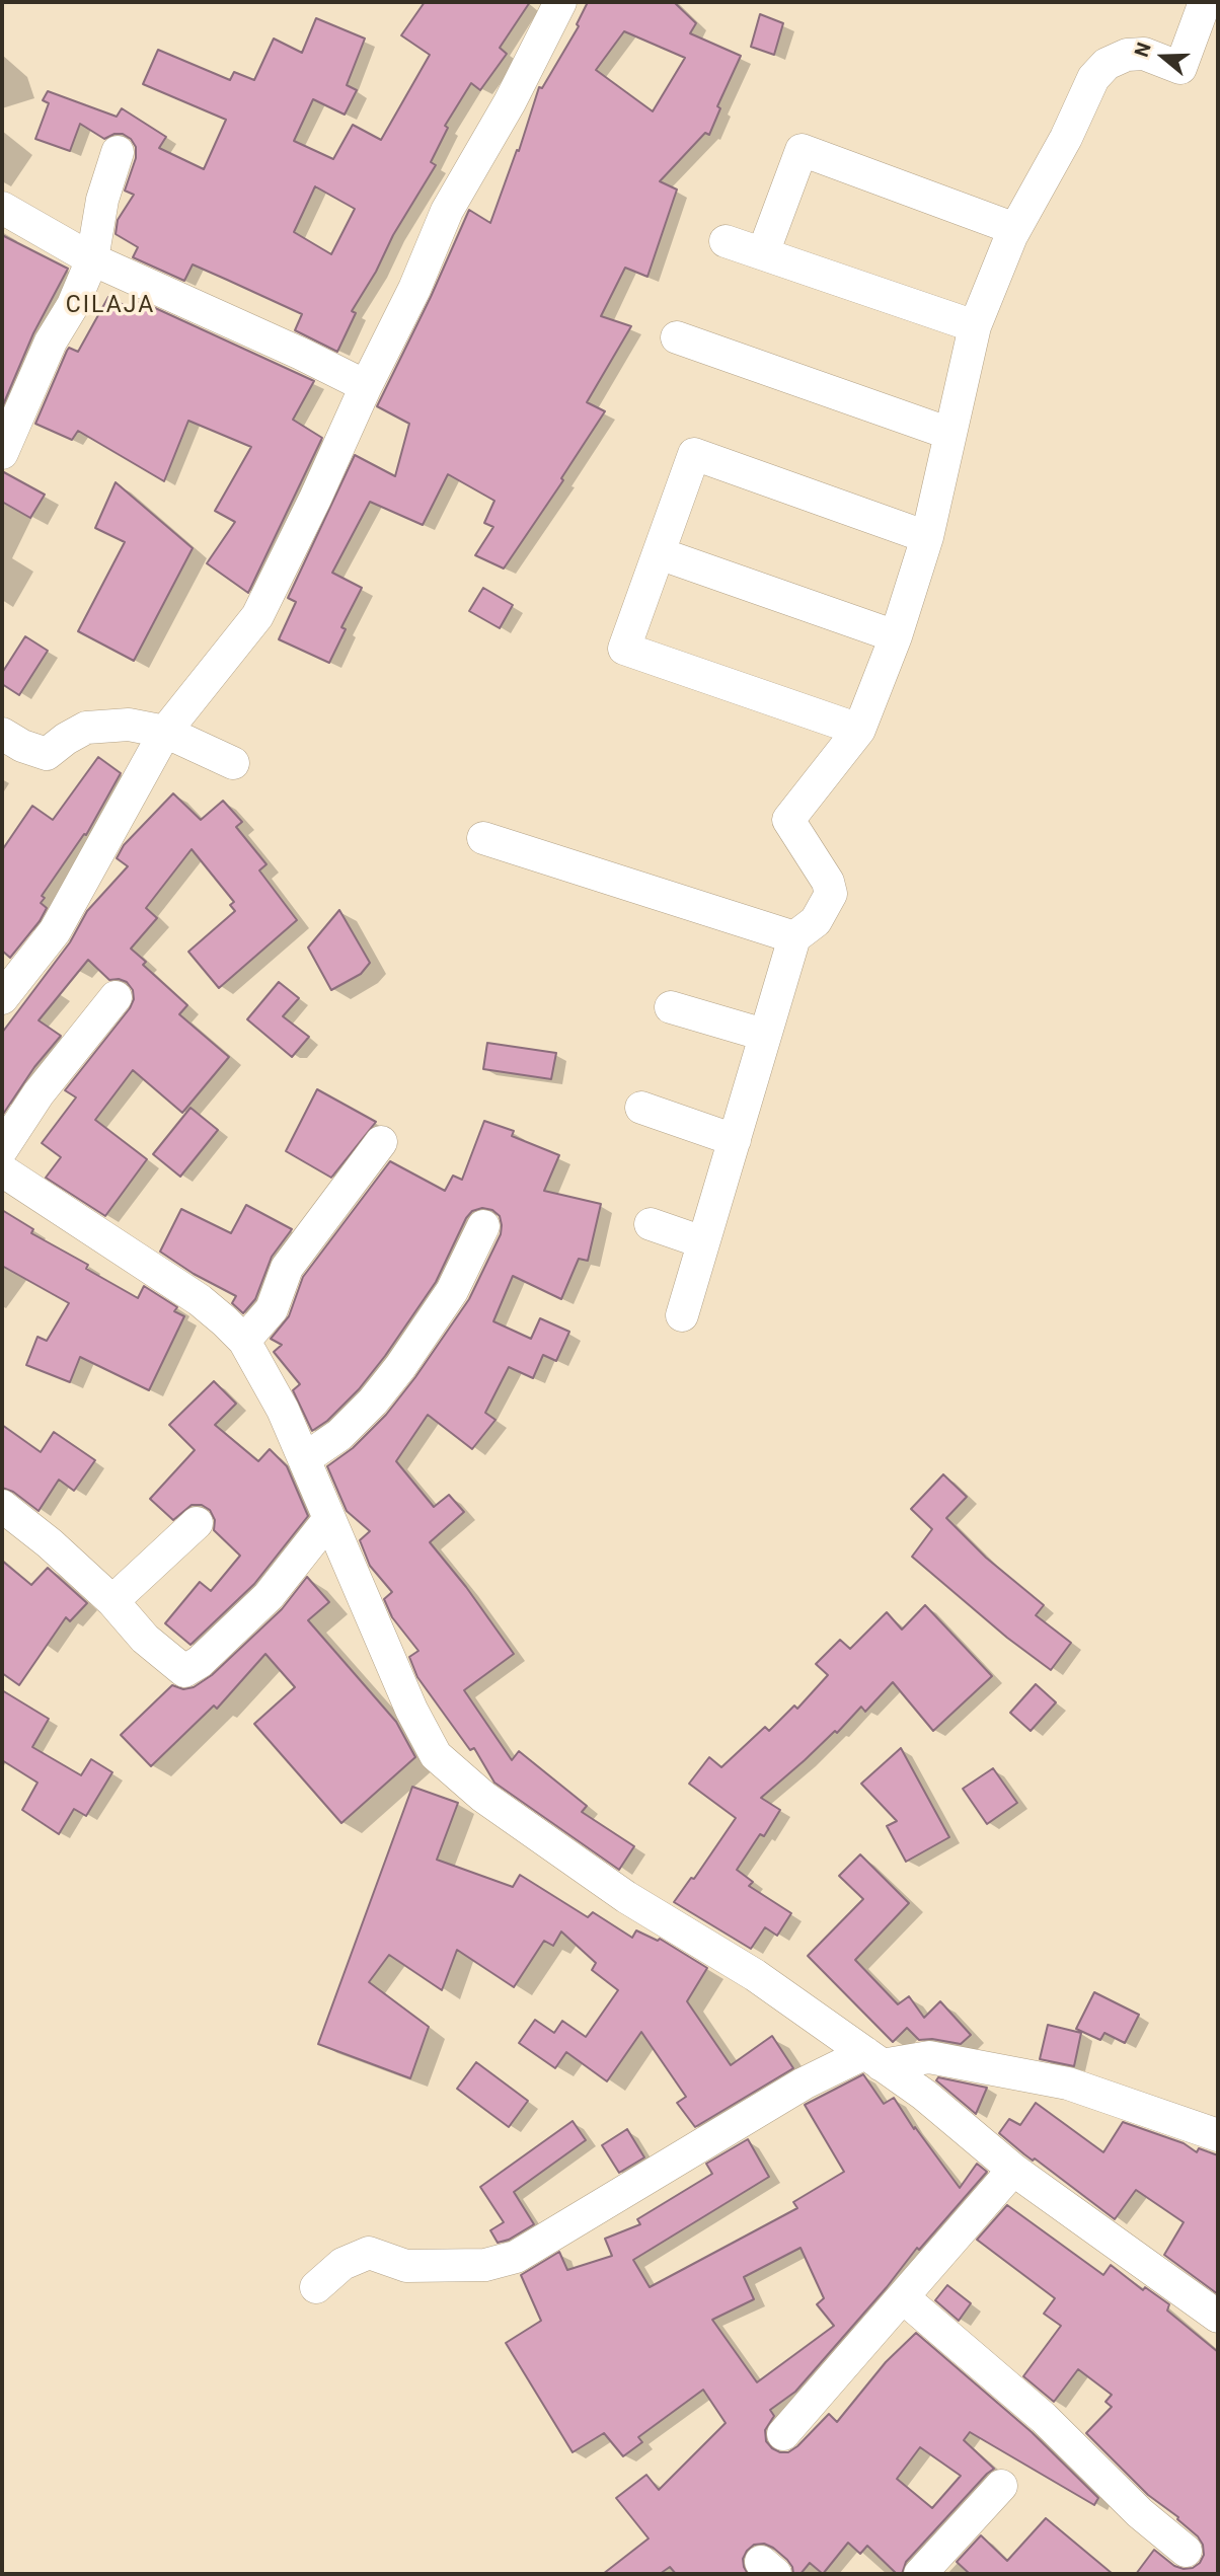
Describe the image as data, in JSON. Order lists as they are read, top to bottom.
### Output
{
  "districts": ["CILAJA"],
  "north": "left"
}
